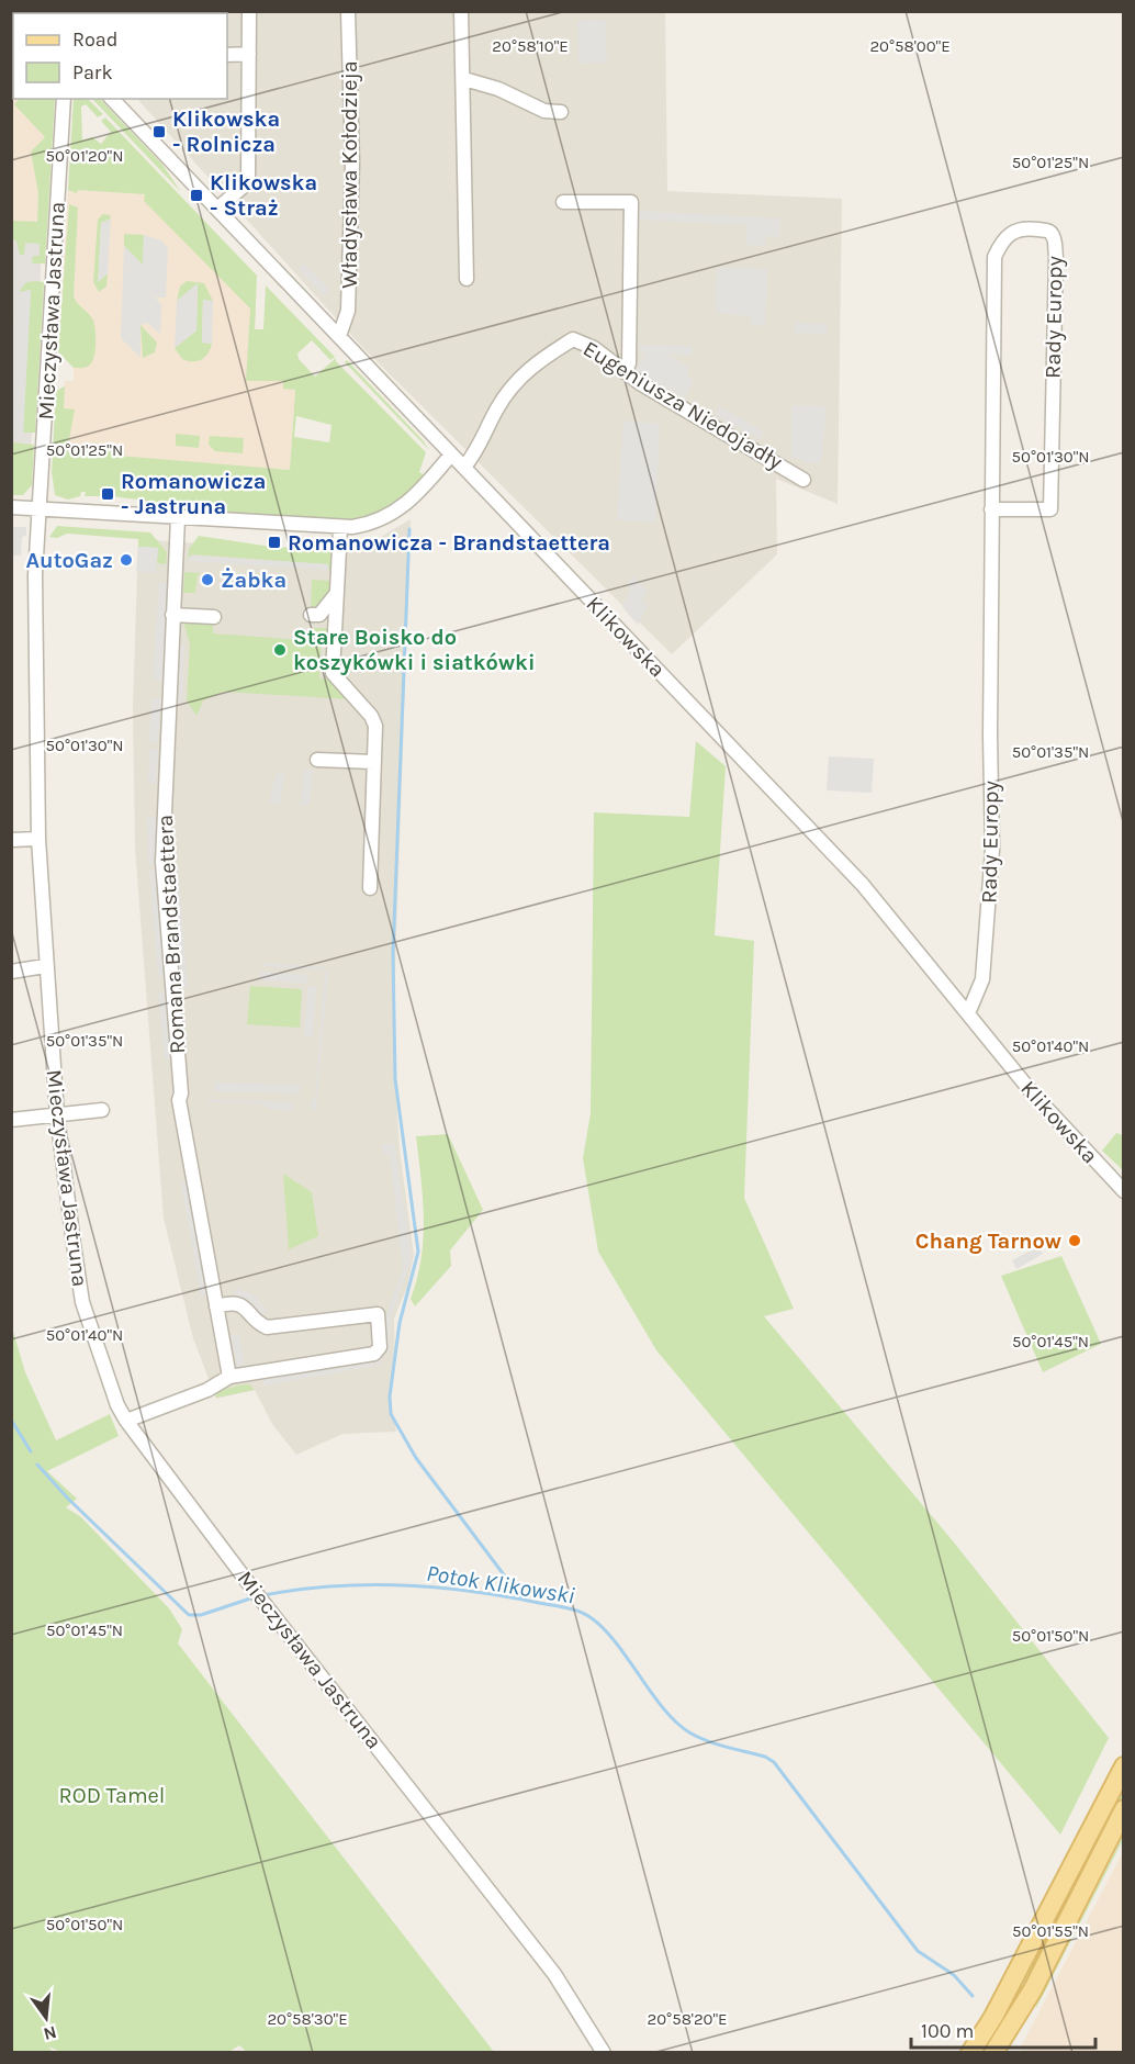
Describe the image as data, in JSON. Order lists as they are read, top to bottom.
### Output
{
  "streets": {
    "street": [
      "Władysława Kołodzieja",
      "Mieczysława Jastruna",
      "Rady Europy",
      "Eugeniusza Niedojadły",
      "Klikowska",
      "Romana Brandstaettera"
    ]
  },
  "crossings": [
    ["Władysława Kołodzieja", "Klikowska"],
    ["Rady Europy", "Klikowska"],
    ["Eugeniusza Niedojadły", "Klikowska"]
  ],
  "water": ["Potok Klikowski"],
  "parks": ["ROD Tamel"],
  "places": {
    "transit": [
      "Klikowska - Rolnicza",
      "Klikowska - Straż",
      "Romanowicza - Jastruna",
      "Romanowicza - Brandstaettera"
    ],
    "other": [
      "AutoGaz",
      "Żabka",
      "Stare Boisko do koszykówki i siatkówki",
      "Chang Tarnow"
    ]
  },
  "legend": ["Road", "Park"],
  "scale_bar": "100 m",
  "north": "bottom",
  "coordinates": [
    "20°58'10\"E",
    "20°58'00\"E",
    "50°01'20\"N",
    "50°01'25\"N",
    "50°01'30\"N",
    "50°01'35\"N",
    "50°01'40\"N",
    "50°01'45\"N",
    "50°01'50\"N",
    "50°01'55\"N",
    "20°58'30\"E",
    "20°58'20\"E"
  ]
}
